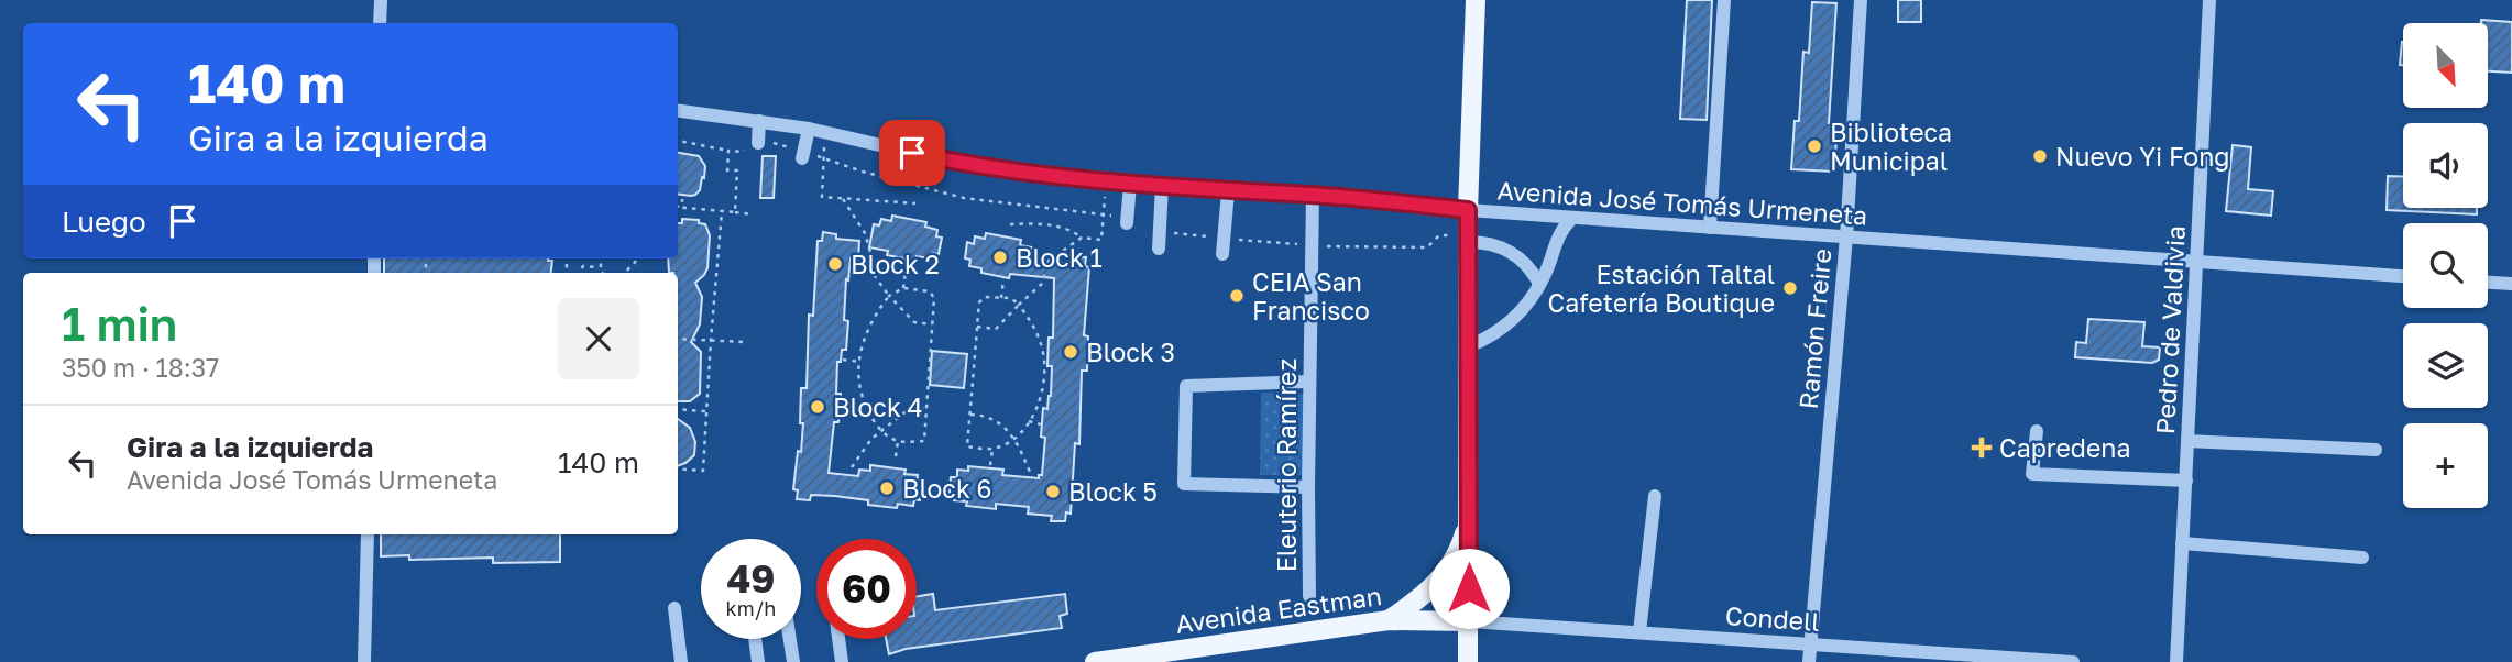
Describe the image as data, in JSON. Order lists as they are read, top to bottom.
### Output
{
  "streets": {
    "main road": ["Avenida Eastman"],
    "street": [
      "Avenida José Tomás Urmeneta",
      "Ramón Freire",
      "Pedro de Valdivia",
      "Eleuterio Ramírez",
      "Condell"
    ]
  },
  "crossings": [
    ["Avenida José Tomás Urmeneta", "Ramón Freire"],
    ["Avenida José Tomás Urmeneta", "Pedro de Valdivia"],
    ["Avenida José Tomás Urmeneta", "Eleuterio Ramírez"],
    ["Ramón Freire", "Condell"],
    ["Avenida Eastman", "Condell"]
  ],
  "places": {
    "other": [
      "Biblioteca Municipal",
      "Nuevo Yi Fong",
      "Block 1",
      "Block 2",
      "Estación Taltal Cafetería Boutique",
      "CEIA San Francisco",
      "Block 3",
      "Block 4",
      "Block 6",
      "Block 5"
    ],
    "health": ["Capredena"]
  },
  "north": "bottom right",
  "page": {
    "map_buttons": "+",
    "turn": ["140 m", "Gira a la izquierda"],
    "then": "Luego",
    "heading": ["1 min", "350 m · 18:37"],
    "list": [
      {
        "name": "Gira a la izquierda",
        "note": "Avenida José Tomás Urmeneta",
        "value": "140 m"
      }
    ],
    "speed": "49 km/h",
    "limit": "60"
  }
}
